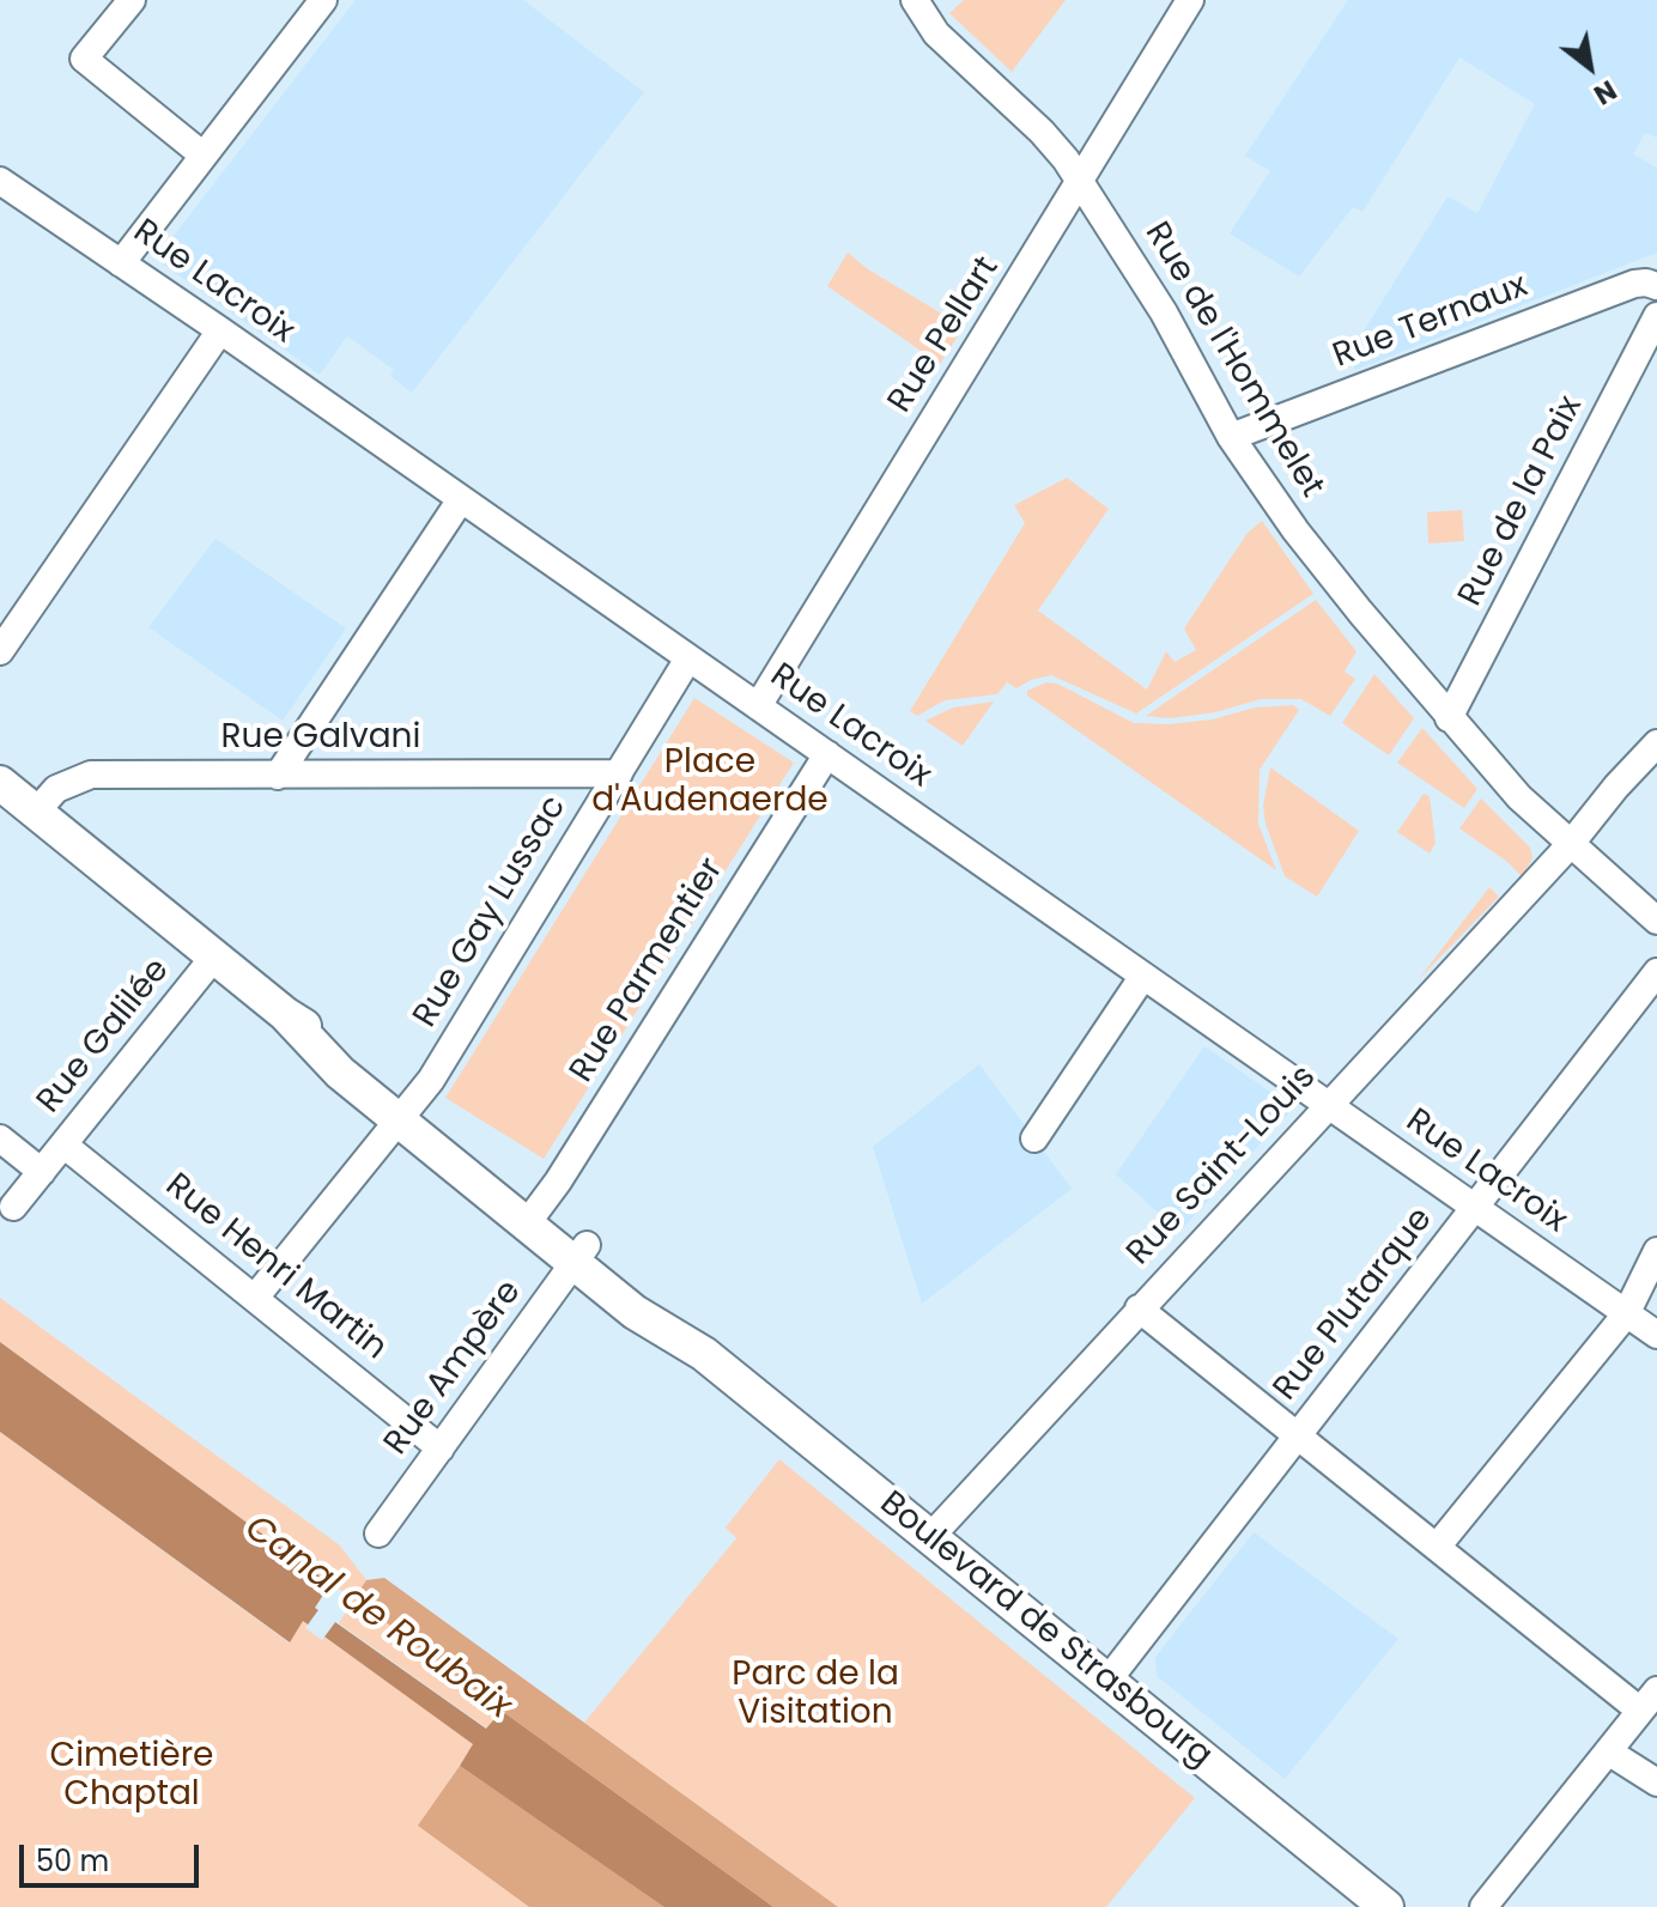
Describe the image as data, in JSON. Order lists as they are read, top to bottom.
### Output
{
  "streets": {
    "main road": ["Boulevard de Strasbourg"],
    "street": [
      "Rue Lacroix",
      "Rue Ternaux",
      "Rue Pellart",
      "Rue de l'Hommelet",
      "Rue de la Paix",
      "Rue Galvani",
      "Rue Gay Lussac",
      "Rue Parmentier",
      "Rue Galilée",
      "Rue Saint-Louis",
      "Rue Henri Martin",
      "Rue Plutarque",
      "Rue Ampère"
    ]
  },
  "crossings": [
    ["Rue Lacroix", "Rue Pellart"],
    ["Rue Lacroix", "Rue Gay Lussac"],
    ["Rue Lacroix", "Rue Parmentier"],
    ["Rue Lacroix", "Rue Saint-Louis"],
    ["Rue Lacroix", "Rue Plutarque"],
    ["Rue Ternaux", "Rue de l'Hommelet"],
    ["Rue Pellart", "Rue de l'Hommelet"],
    ["Rue de l'Hommelet", "Rue de la Paix"],
    ["Rue de l'Hommelet", "Rue Saint-Louis"],
    ["Rue Galvani", "Rue Gay Lussac"],
    ["Rue Galvani", "Boulevard de Strasbourg"],
    ["Rue Gay Lussac", "Rue Henri Martin"],
    ["Rue Gay Lussac", "Boulevard de Strasbourg"],
    ["Rue Parmentier", "Boulevard de Strasbourg"],
    ["Rue Galilée", "Rue Henri Martin"],
    ["Rue Galilée", "Boulevard de Strasbourg"],
    ["Rue Saint-Louis", "Boulevard de Strasbourg"],
    ["Rue Henri Martin", "Rue Ampère"],
    ["Rue Plutarque", "Boulevard de Strasbourg"],
    ["Rue Ampère", "Boulevard de Strasbourg"]
  ],
  "water": ["Canal de Roubaix"],
  "parks": ["Place d'Audenaerde", "Parc de la Visitation", "Cimetière Chaptal"],
  "scale_bar": "50 m",
  "north": "bottom right"
}
